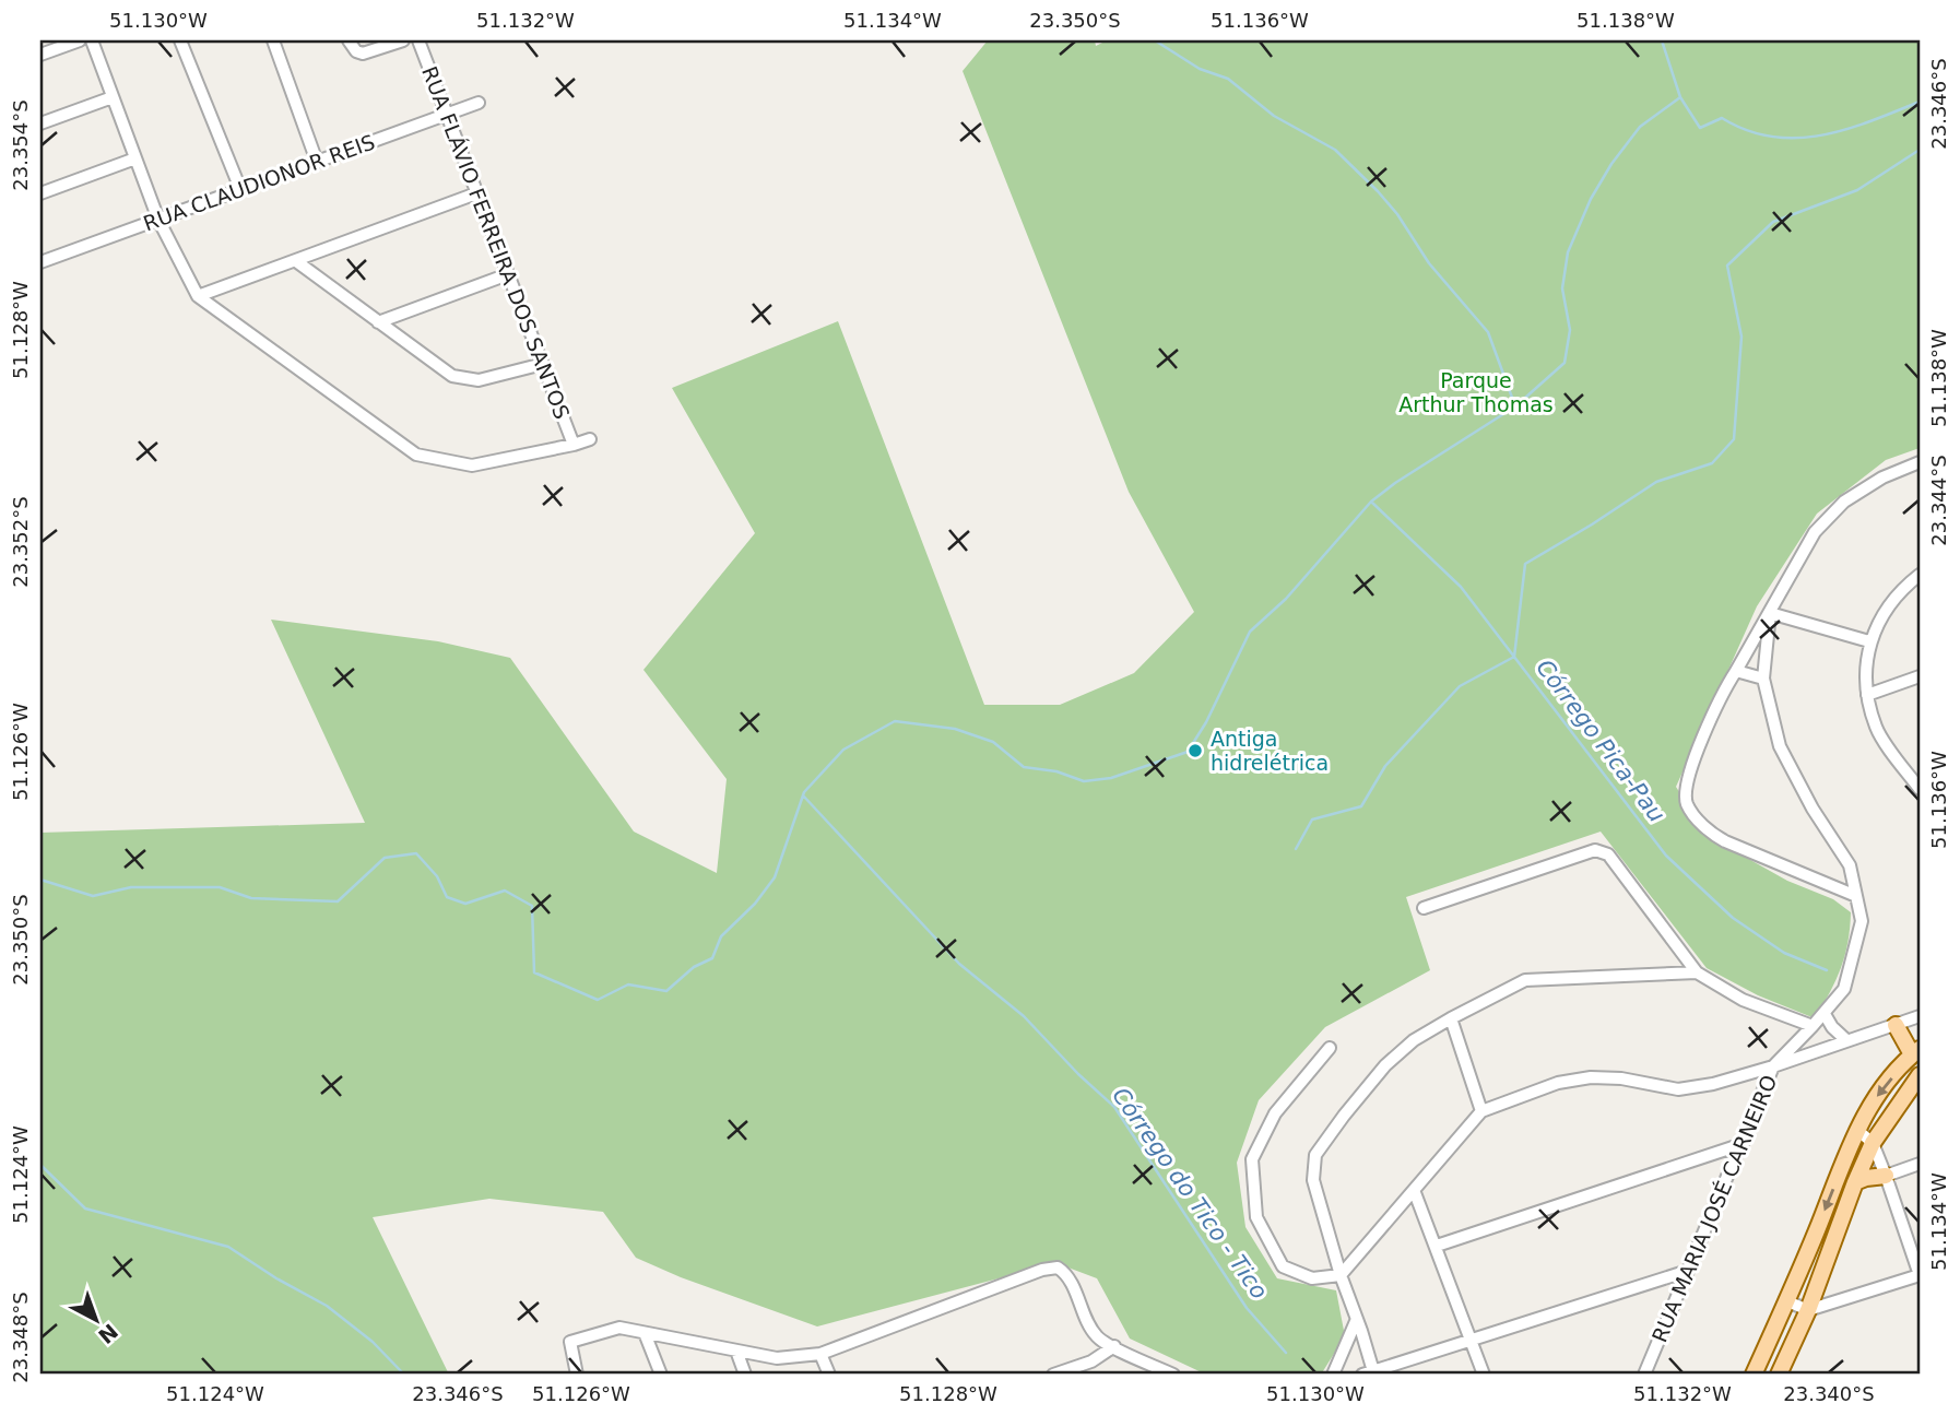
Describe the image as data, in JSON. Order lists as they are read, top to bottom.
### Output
{
  "streets": {
    "street": ["RUA CLAUDIONOR REIS", "RUA FLÁVIO FERREIRA DOS SANTOS", "RUA MARIA JOSÉ CARNEIRO"]
  },
  "crossings": [
    ["RUA CLAUDIONOR REIS", "RUA FLÁVIO FERREIRA DOS SANTOS"]
  ],
  "water": ["Córrego Pica-Pau", "Córrego do Tico - Tico"],
  "parks": ["Parque Arthur Thomas"],
  "places": ["Antiga hidrelétrica"],
  "north": "bottom right",
  "coordinates": [
    "51.130°W",
    "51.132°W",
    "51.134°W",
    "23.350°S",
    "51.136°W",
    "51.138°W",
    "23.346°S",
    "23.354°S",
    "51.128°W",
    "23.344°S",
    "23.352°S",
    "51.126°W",
    "51.124°W",
    "23.348°S",
    "23.340°S"
  ]
}
